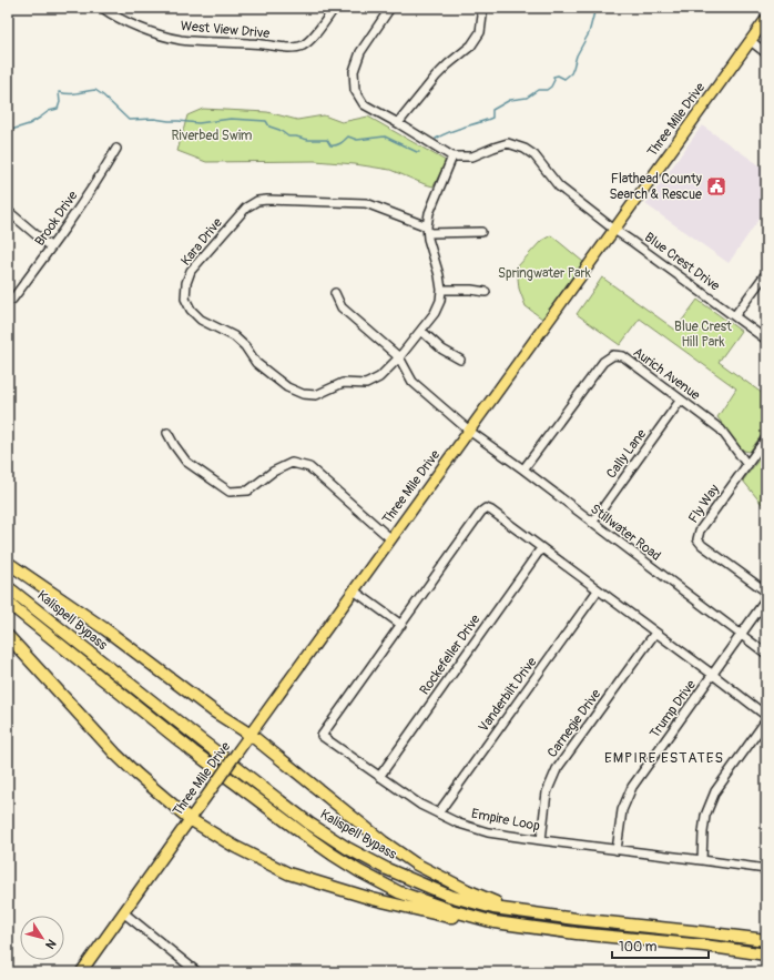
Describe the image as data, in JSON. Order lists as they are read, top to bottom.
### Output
{
  "streets": {
    "highway": ["Kalispell Bypass"],
    "main road": ["Three Mile Drive"],
    "street": [
      "West View Drive",
      "Brook Drive",
      "Kara Drive",
      "Blue Crest Drive",
      "Aurich Avenue",
      "Cally Lane",
      "Fly Way",
      "Stillwater Road",
      "Rockefeller Drive",
      "Vanderbilt Drive",
      "Trump Drive",
      "Carnegie Drive",
      "Empire Loop"
    ]
  },
  "crossings": [
    ["Three Mile Drive", "Blue Crest Drive"],
    ["Three Mile Drive", "Stillwater Road"],
    ["Kara Drive", "Stillwater Road"],
    ["Aurich Avenue", "Cally Lane"],
    ["Aurich Avenue", "Fly Way"],
    ["Aurich Avenue", "Stillwater Road"],
    ["Cally Lane", "Stillwater Road"],
    ["Fly Way", "Stillwater Road"],
    ["Fly Way", "Trump Drive"],
    ["Stillwater Road", "Trump Drive"],
    ["Rockefeller Drive", "Empire Loop"],
    ["Vanderbilt Drive", "Empire Loop"],
    ["Trump Drive", "Empire Loop"],
    ["Carnegie Drive", "Empire Loop"]
  ],
  "districts": ["EMPIRE ESTATES"],
  "parks": ["Riverbed Swim", "Springwater Park", "Blue Crest Hill Park"],
  "places": {
    "public building": ["Flathead County Search & Rescue"]
  },
  "scale_bar": "100 m",
  "north": "bottom right"
}
